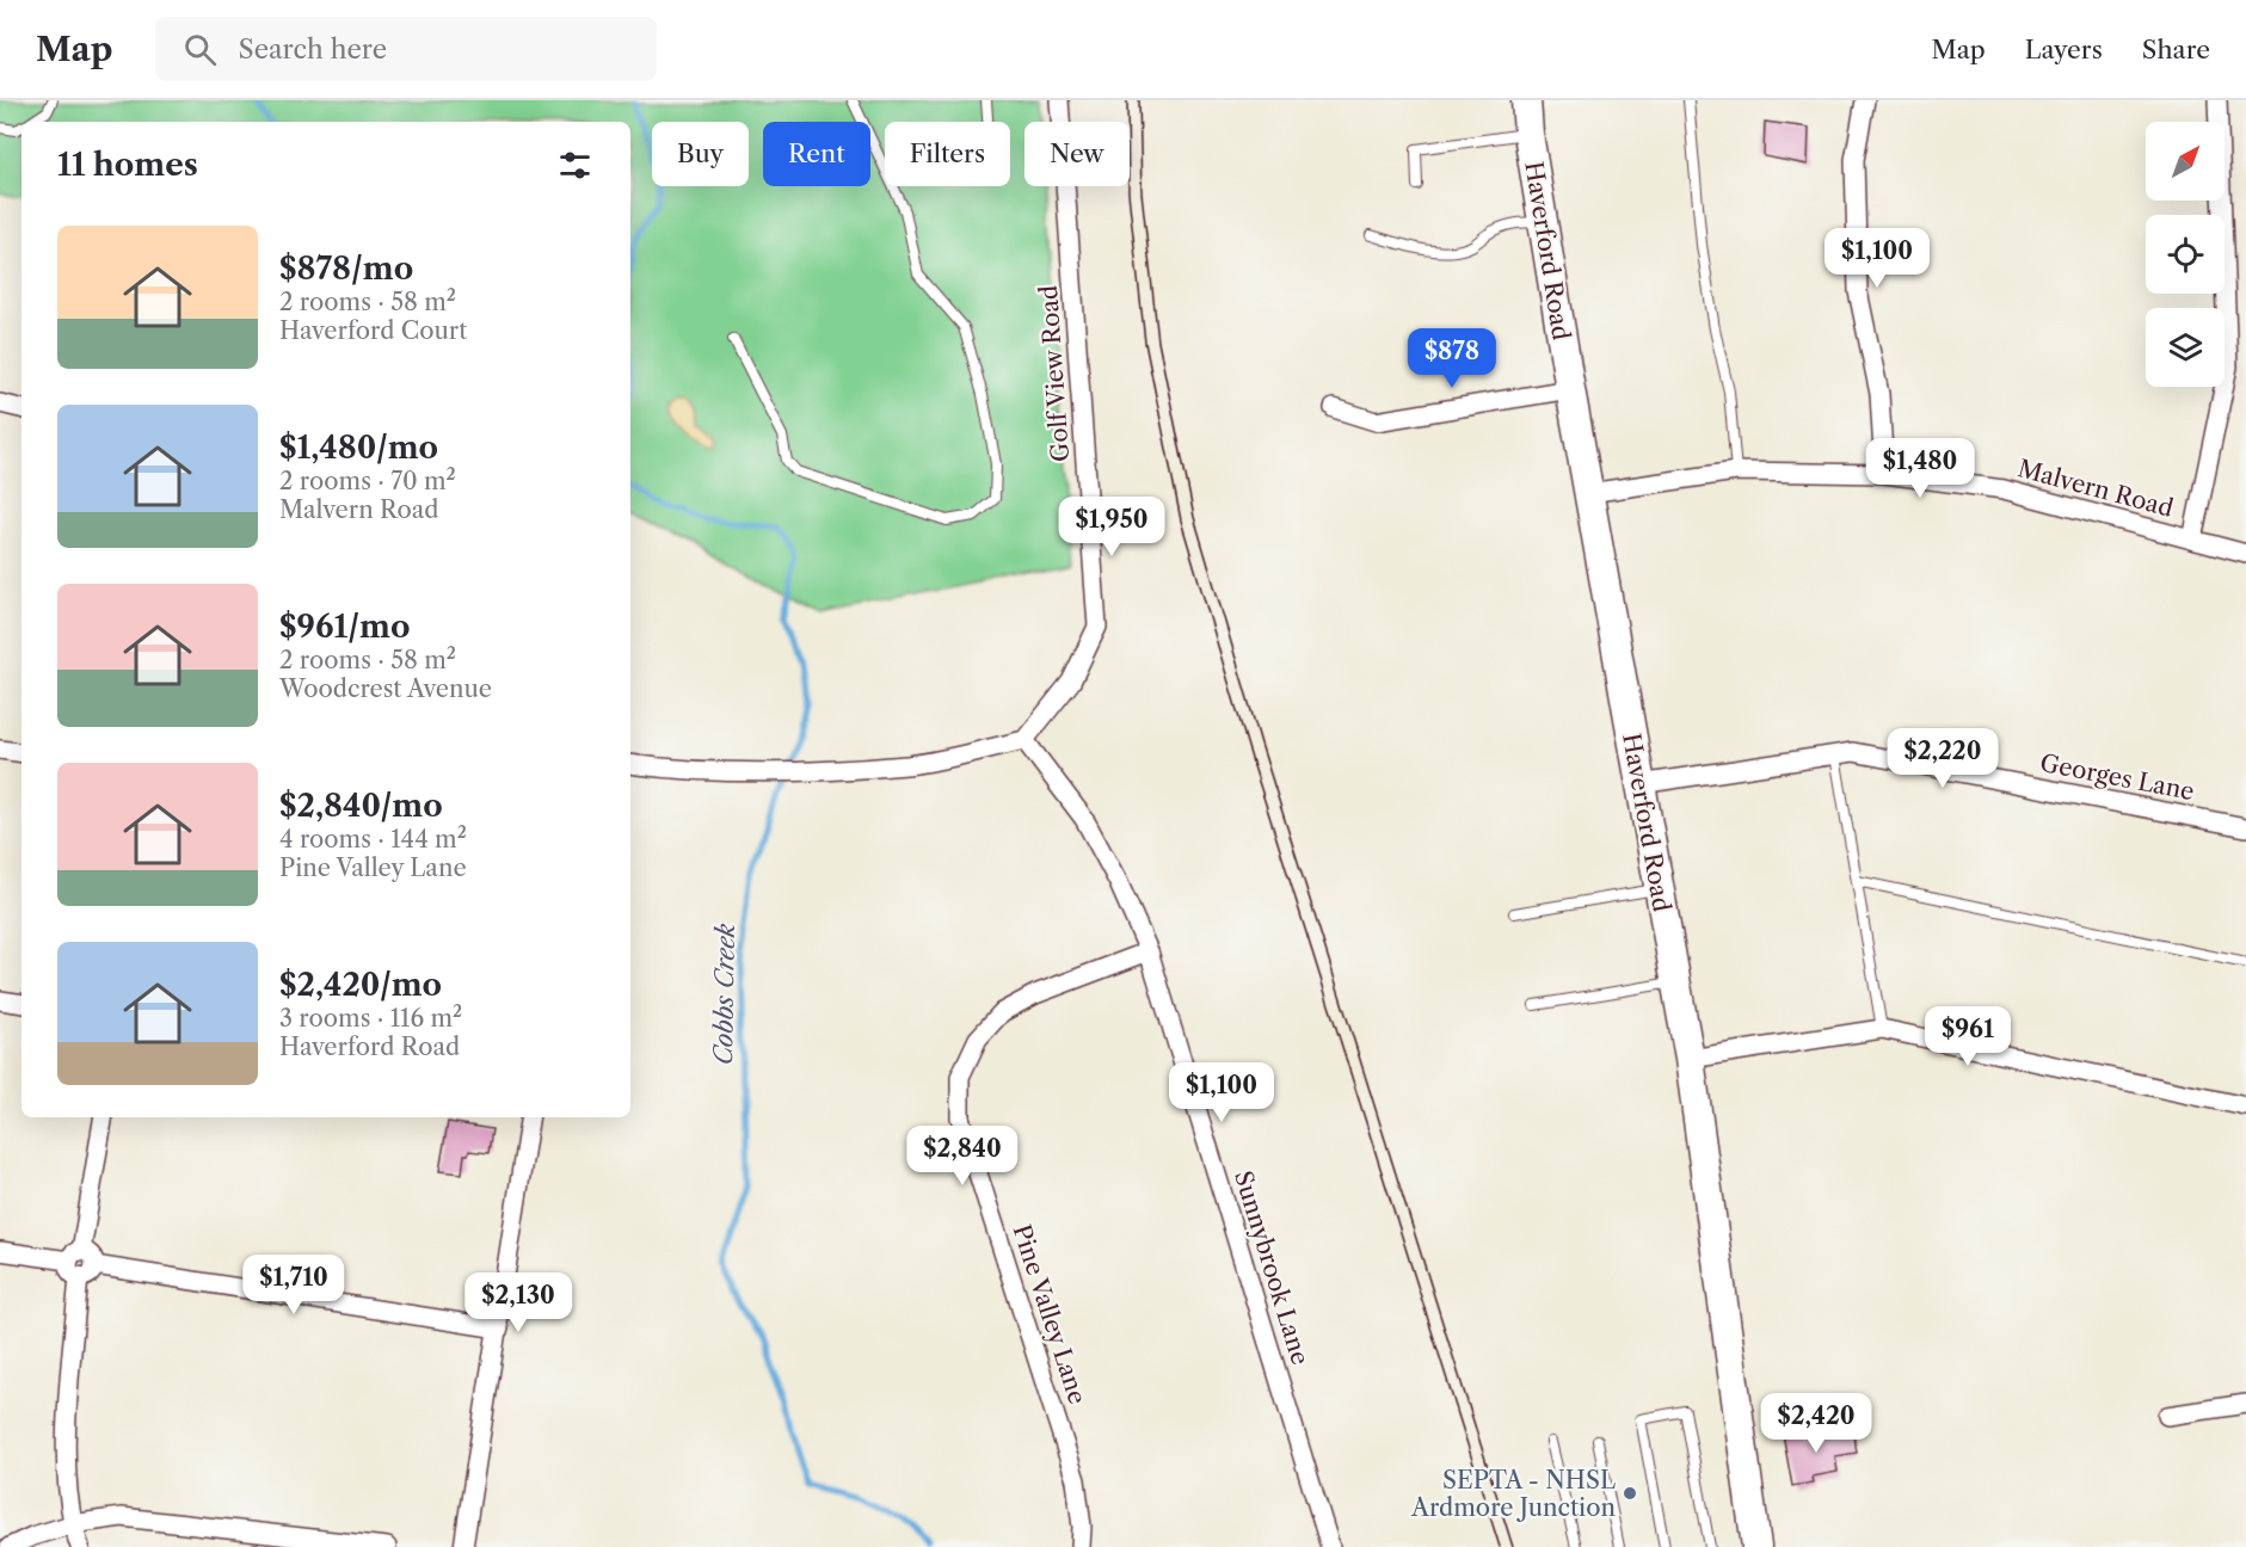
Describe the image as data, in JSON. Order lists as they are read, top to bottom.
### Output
{
  "streets": {
    "main road": ["Haverford Road"],
    "street": [
      "Golf View Road",
      "Malvern Road",
      "Georges Lane",
      "Sunnybrook Lane",
      "Pine Valley Lane"
    ]
  },
  "crossings": [
    ["Haverford Road", "Malvern Road"],
    ["Haverford Road", "Georges Lane"],
    ["Golf View Road", "Sunnybrook Lane"],
    ["Sunnybrook Lane", "Pine Valley Lane"]
  ],
  "water": ["Cobbs Creek"],
  "places": ["SEPTA - NHSL Ardmore Junction"],
  "north": "top right",
  "page": {
    "header": "Map",
    "search": "Search here",
    "nav": ["Map", "Layers", "Share"],
    "chip": [
      "Buy",
      "Rent",
      "Filters",
      "New"
    ],
    "heading": "11 homes",
    "list": [
      {
        "name": "$878/mo",
        "note": "2 rooms · 58 m² · Haverford Court"
      },
      {
        "name": "$1,480/mo",
        "note": "2 rooms · 70 m² · Malvern Road"
      },
      {
        "name": "$961/mo",
        "note": "2 rooms · 58 m² · Woodcrest Avenue"
      },
      {
        "name": "$2,840/mo",
        "note": "4 rooms · 144 m² · Pine Valley Lane"
      },
      {
        "name": "$2,420/mo",
        "note": "3 rooms · 116 m² · Haverford Road"
      }
    ],
    "price": [
      "$1,100",
      "$878",
      "$1,480",
      "$1,950",
      "$2,220",
      "$961",
      "$1,100",
      "$2,840",
      "$1,710",
      "$2,130",
      "$2,420"
    ]
  }
}
